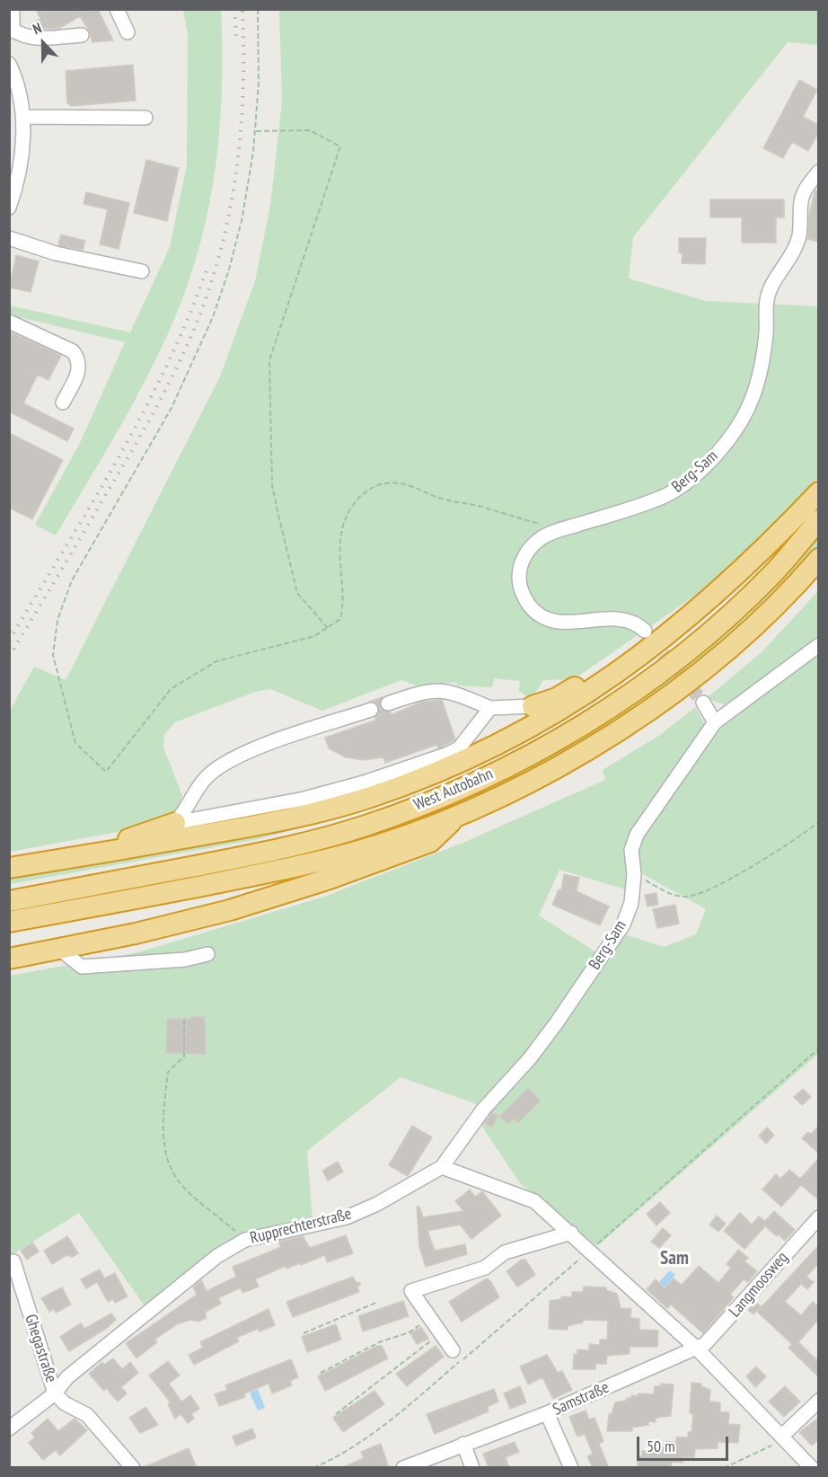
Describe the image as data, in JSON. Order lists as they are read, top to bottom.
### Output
{
  "streets": {
    "highway": ["West Autobahn"],
    "street": [
      "Berg-Sam",
      "Rupprechterstraße",
      "Langmoosweg",
      "Ghegastraße",
      "Samstraße"
    ]
  },
  "crossings": [
    ["Berg-Sam", "Rupprechterstraße"],
    ["Rupprechterstraße", "Ghegastraße"],
    ["Langmoosweg", "Samstraße"]
  ],
  "districts": ["Sam"],
  "scale_bar": "50 m",
  "north": "top"
}
